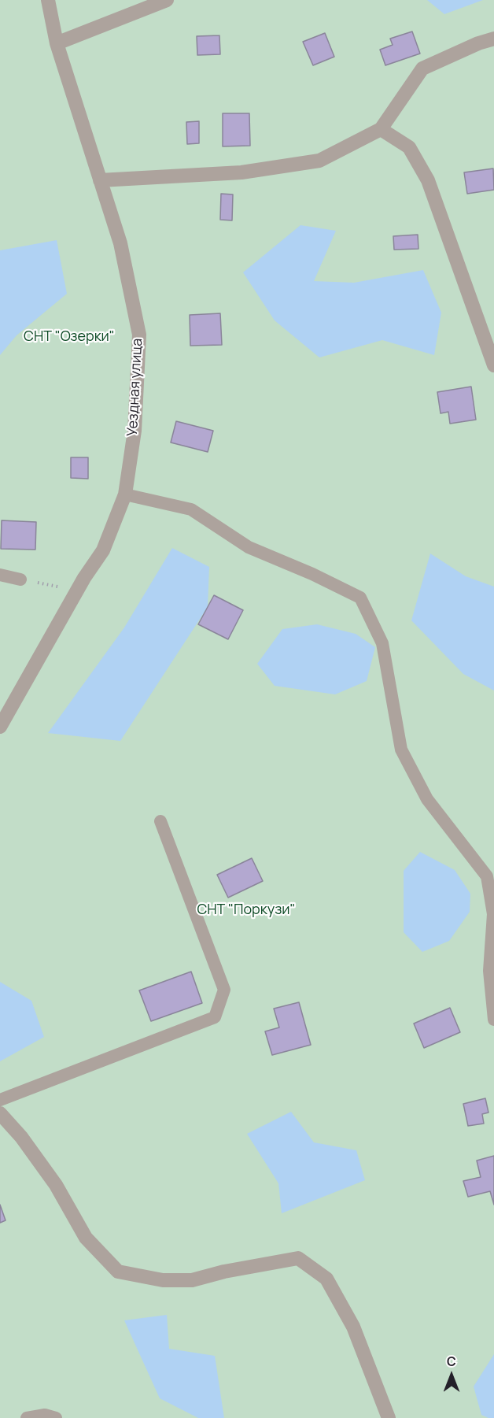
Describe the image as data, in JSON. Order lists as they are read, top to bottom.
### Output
{
  "streets": {
    "street": ["Уездная улица"]
  },
  "parks": ["СНТ \"Озерки\"", "СНТ \"Поркузи\""],
  "north": "top"
}
